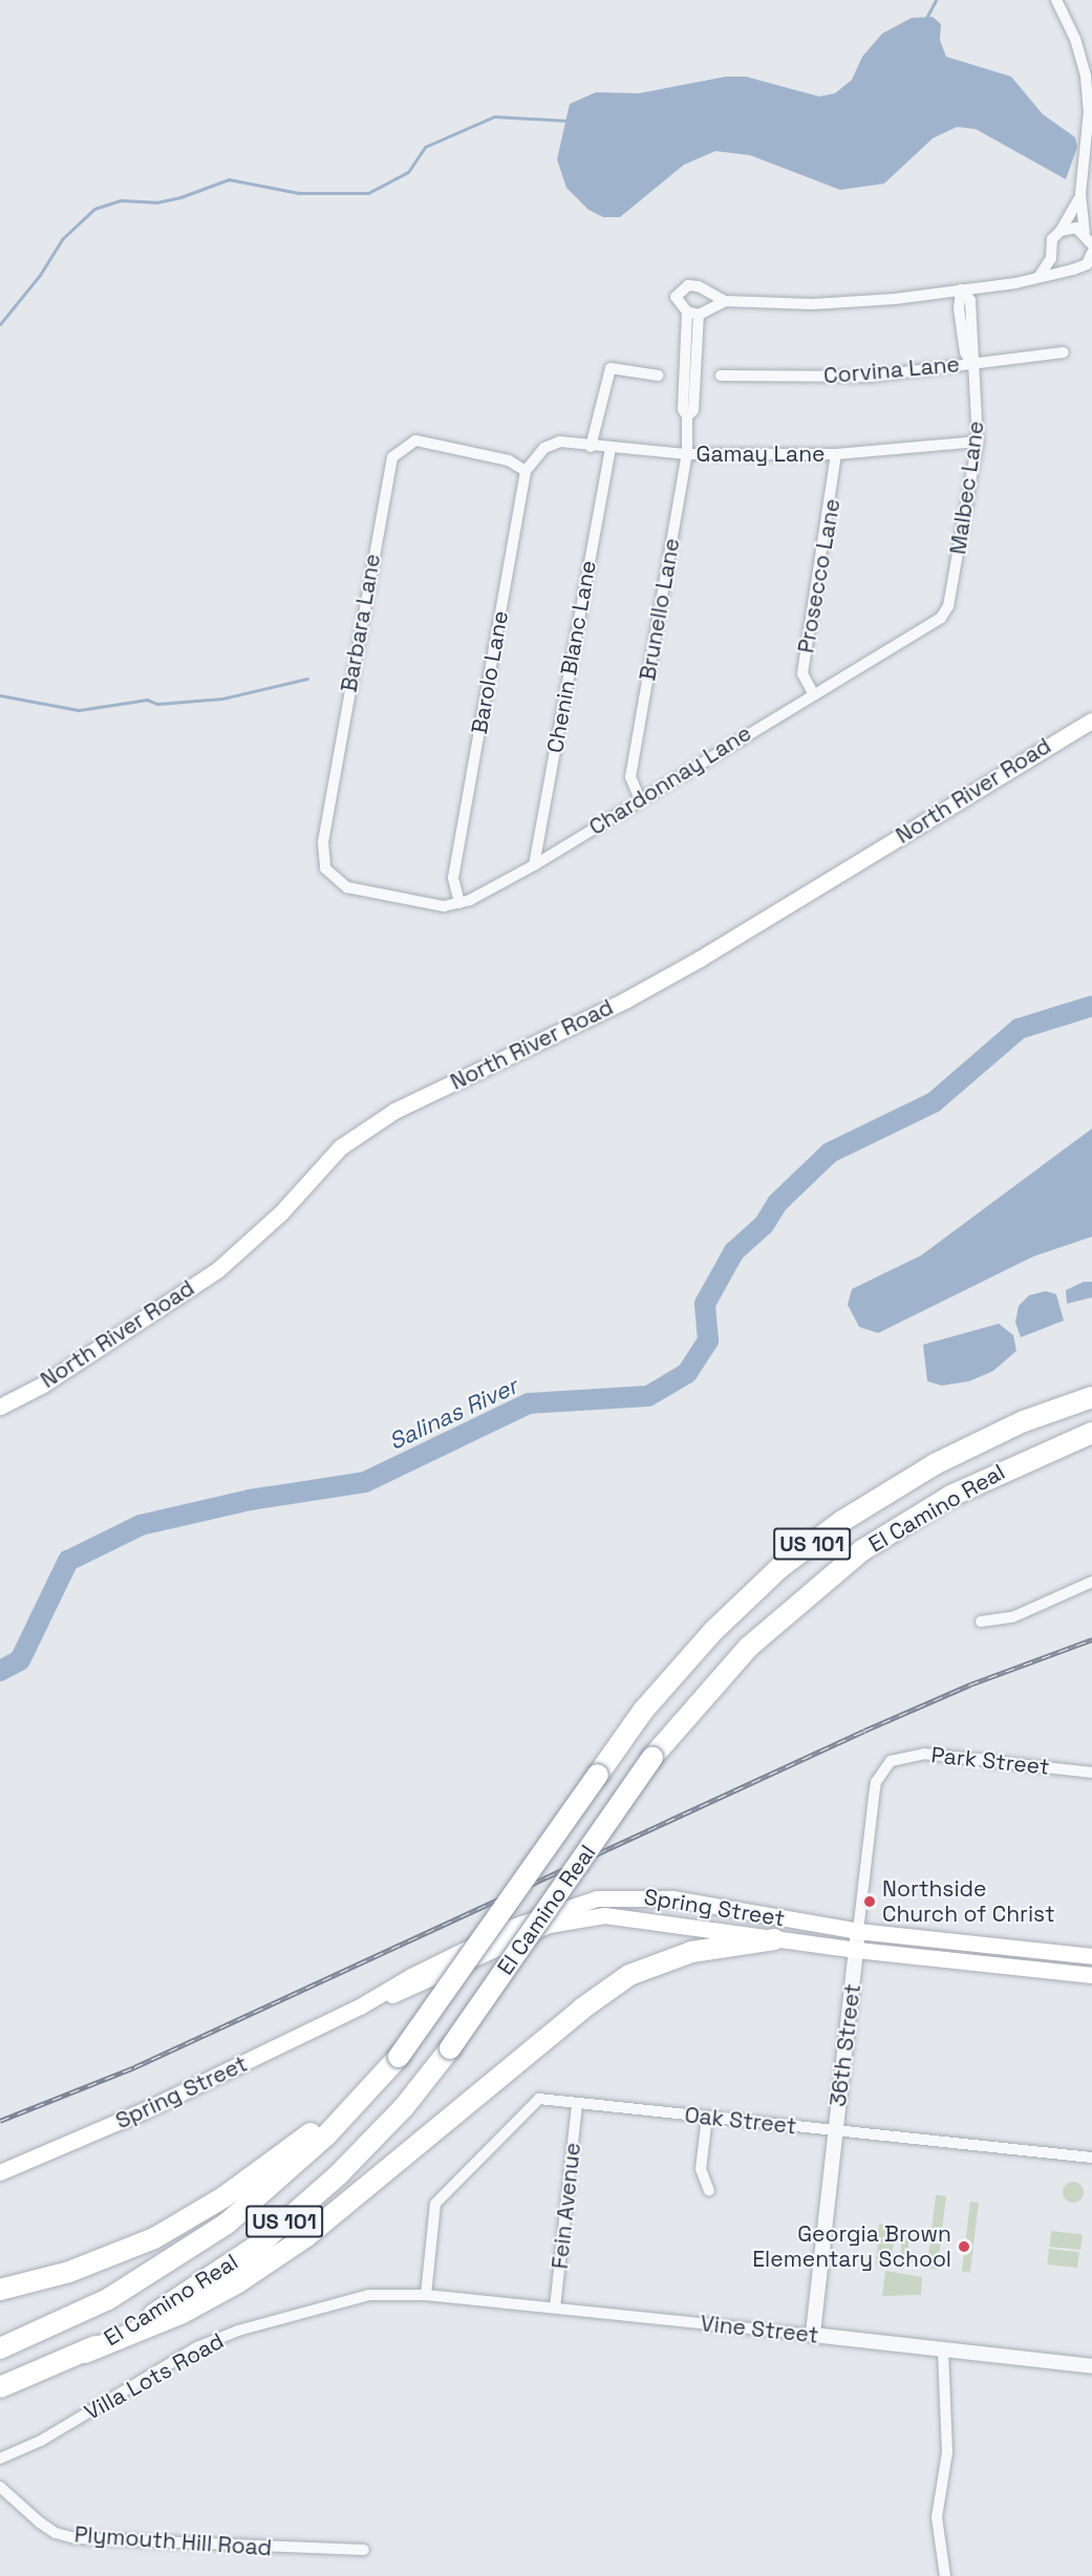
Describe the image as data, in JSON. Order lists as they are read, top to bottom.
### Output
{
  "streets": {
    "highway": ["El Camino Real", "US 101"],
    "main road": ["North River Road", "Spring Street"],
    "street": [
      "Corvina Lane",
      "Gamay Lane",
      "Malbec Lane",
      "Prosecco Lane",
      "Brunello Lane",
      "Barbara Lane",
      "Chenin Blanc Lane",
      "Barolo Lane",
      "Chardonnay Lane",
      "Park Street",
      "36th Street",
      "Oak Street",
      "Fein Avenue",
      "Vine Street",
      "Villa Lots Road",
      "Plymouth Hill Road"
    ]
  },
  "crossings": [
    ["Corvina Lane", "Malbec Lane"],
    ["Gamay Lane", "Malbec Lane"],
    ["Gamay Lane", "Prosecco Lane"],
    ["Gamay Lane", "Brunello Lane"],
    ["Gamay Lane", "Chenin Blanc Lane"],
    ["Gamay Lane", "Barolo Lane"],
    ["Malbec Lane", "Chardonnay Lane"],
    ["Prosecco Lane", "Chardonnay Lane"],
    ["Brunello Lane", "Chardonnay Lane"],
    ["Barbara Lane", "Barolo Lane"],
    ["Barbara Lane", "Chardonnay Lane"],
    ["Chenin Blanc Lane", "Chardonnay Lane"],
    ["Barolo Lane", "Chardonnay Lane"],
    ["Park Street", "36th Street"],
    ["Spring Street", "36th Street"],
    ["36th Street", "Oak Street"],
    ["36th Street", "Vine Street"],
    ["Oak Street", "Fein Avenue"],
    ["Oak Street", "Vine Street"],
    ["Oak Street", "Villa Lots Road"],
    ["Fein Avenue", "Vine Street"],
    ["Vine Street", "Villa Lots Road"]
  ],
  "water": ["Salinas River"],
  "places": ["Northside Church of Christ", "Georgia Brown Elementary School"]
}
